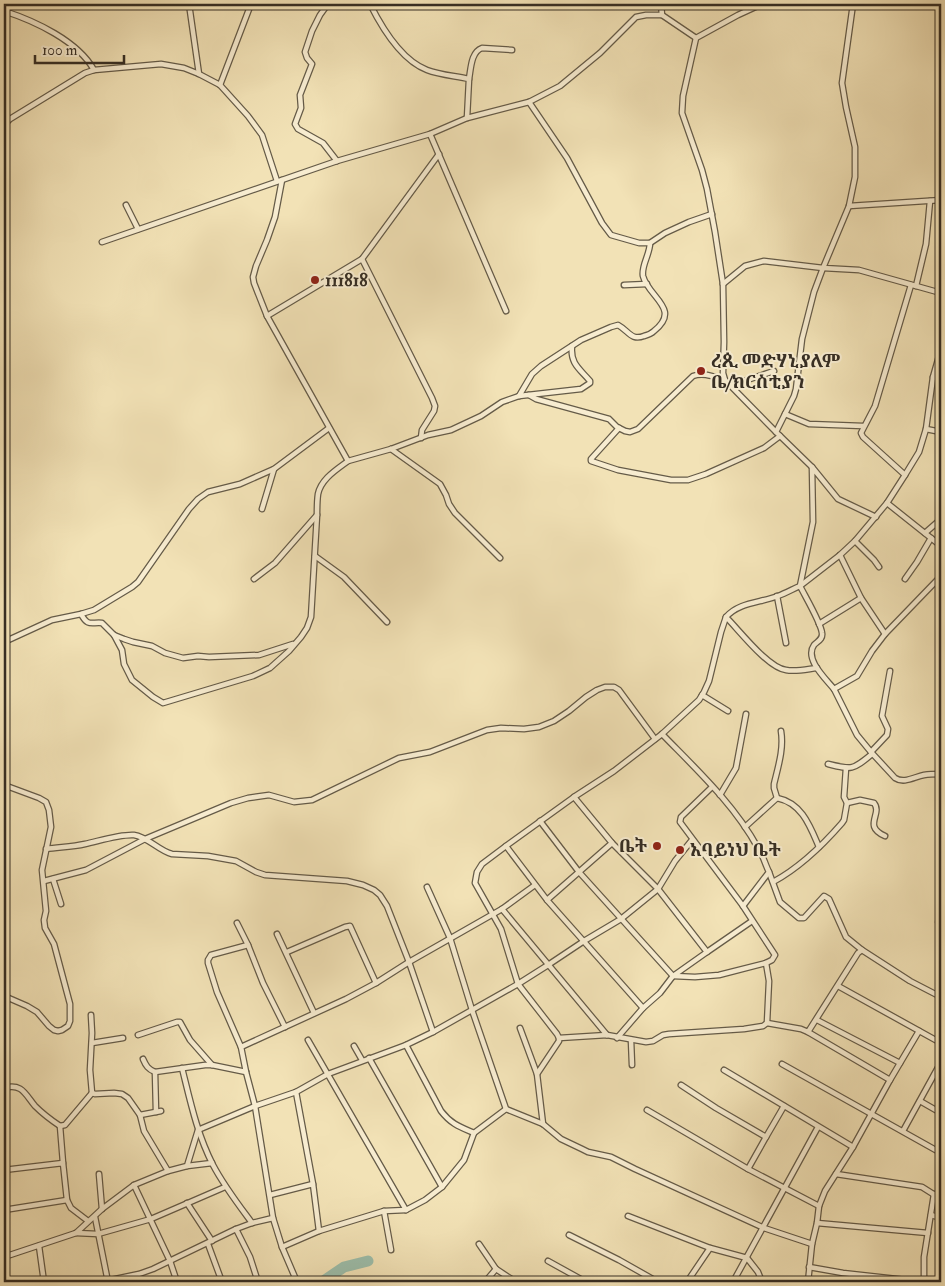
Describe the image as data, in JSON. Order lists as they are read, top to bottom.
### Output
{
  "places": [
    "111818",
    "ረጲ መድሃኒያለም ቤ/ክርስቲያን",
    "ቤት",
    "አባይነህ ቤት"
  ],
  "scale_bar": "100 m"
}
